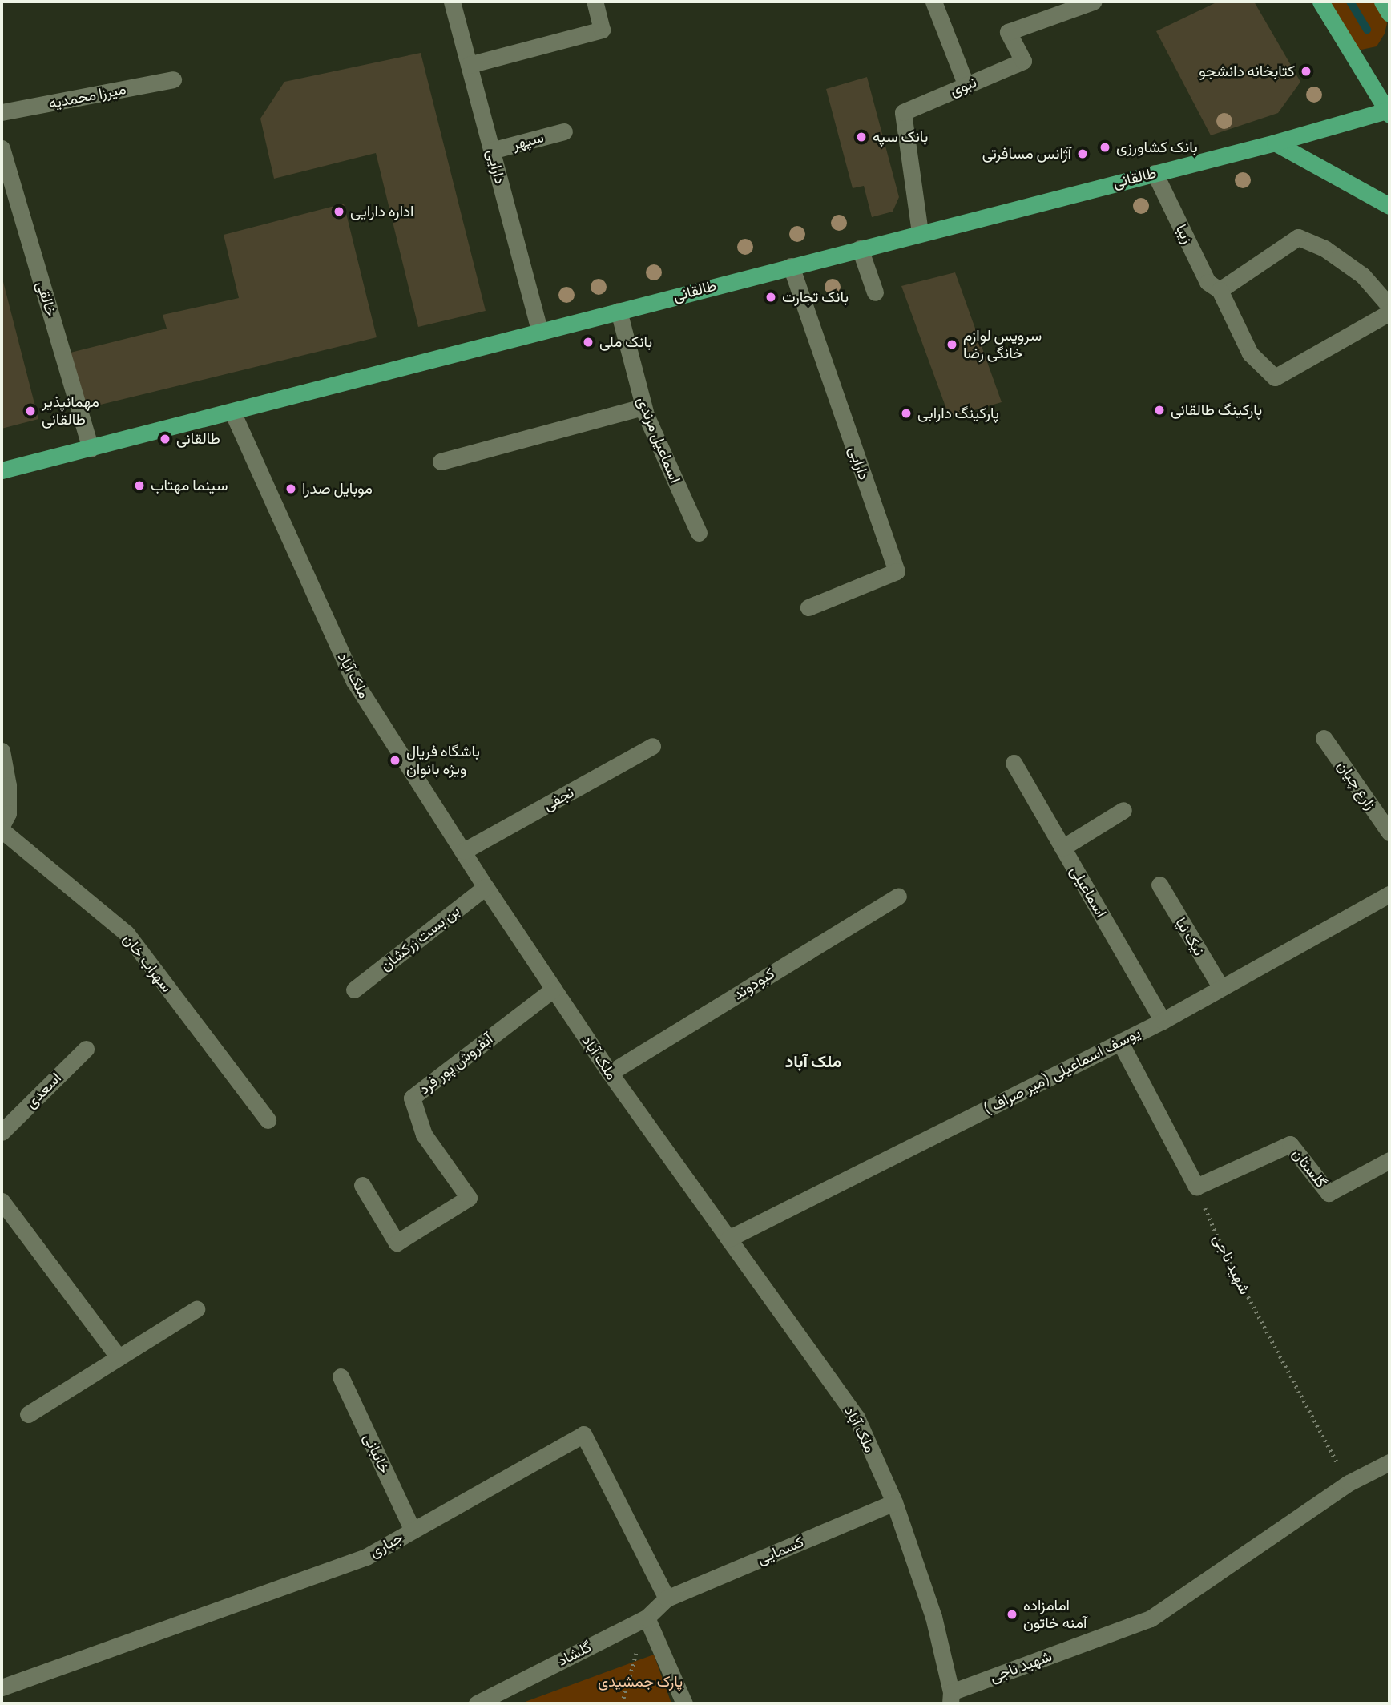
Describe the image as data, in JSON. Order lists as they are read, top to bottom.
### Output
{
  "streets": {
    "main road": ["طالقانی"],
    "street": [
      "نبوی",
      "میرزا محمدیه",
      "سپهر",
      "دارایی",
      "زیبا",
      "خالقی",
      "اسماعیل مرندی",
      "دارابی",
      "ملک آباد",
      "زارع چیان",
      "نجفی",
      "اسماعیلی",
      "نیک نیا",
      "بن بست زرکشان",
      "سهراب خان",
      "کبودوند",
      "آبفروش پور فرد",
      "یوسف اسماعیلی (میر صراف )",
      "اسعدی",
      "گلستان",
      "شهید ناجی",
      "خانبانی",
      "جباری",
      "کسمایی",
      "گلشاد"
    ]
  },
  "crossings": [
    ["نبوی", "طالقانی"],
    ["سپهر", "دارایی"],
    ["دارایی", "طالقانی"],
    ["طالقانی", "زیبا"],
    ["طالقانی", "خالقی"],
    ["طالقانی", "اسماعیل مرندی"],
    ["طالقانی", "دارابی"],
    ["طالقانی", "ملک آباد"],
    ["ملک آباد", "نجفی"],
    ["ملک آباد", "بن بست زرکشان"],
    ["ملک آباد", "کبودوند"],
    ["ملک آباد", "آبفروش پور فرد"],
    ["ملک آباد", "یوسف اسماعیلی (میر صراف )"],
    ["ملک آباد", "شهید ناجی"],
    ["ملک آباد", "کسمایی"],
    ["اسماعیلی", "یوسف اسماعیلی (میر صراف )"],
    ["نیک نیا", "یوسف اسماعیلی (میر صراف )"],
    ["گلستان", "شهید ناجی"],
    ["خانبانی", "جباری"],
    ["جباری", "کسمایی"],
    ["جباری", "گلشاد"],
    ["کسمایی", "گلشاد"]
  ],
  "districts": ["ملک آباد"],
  "parks": ["پارک جمشیدی"],
  "places": [
    "کتابخانه دانشجو",
    "بانک سپه",
    "بانک کشاورزی",
    "آژانس مسافرتی",
    "اداره دارایی",
    "بانک تجارت",
    "بانک ملی",
    "سرویس لوازم خانگی رضا",
    "پارکینگ طالقانی",
    "مهمانپذیر طالقانی",
    "پارکینگ دارابی",
    "طالقانی",
    "سینما مهتاب",
    "موبایل صدرا",
    "باشگاه فریال ویژه بانوان",
    "امامزاده آمنه خاتون"
  ]
}
